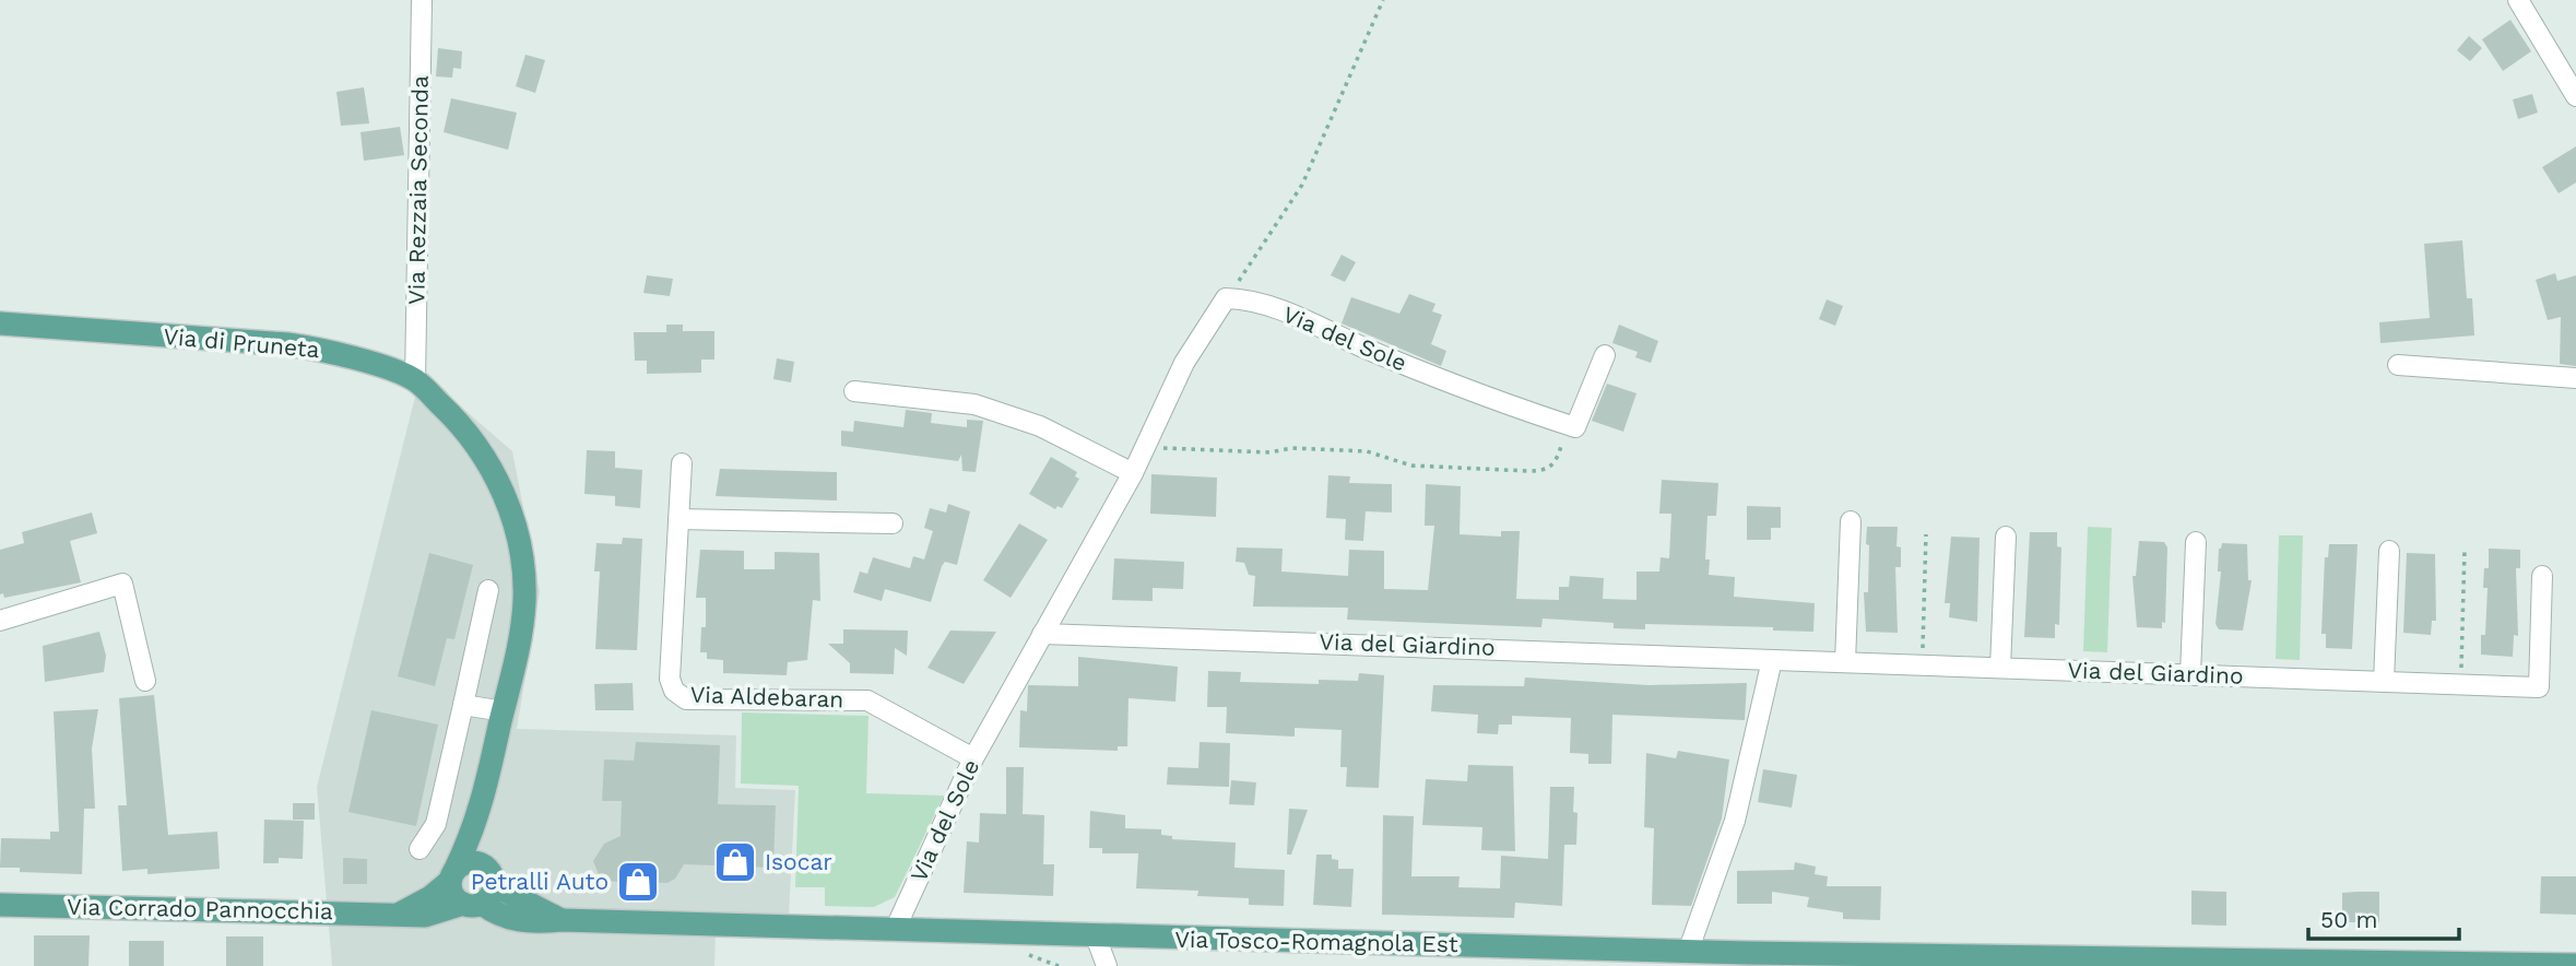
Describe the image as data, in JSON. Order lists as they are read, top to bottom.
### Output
{
  "streets": {
    "main road": ["Via di Pruneta", "Via Corrado Pannocchia", "Via Tosco-Romagnola Est"],
    "street": [
      "Via Rezzaia Seconda",
      "Via del Sole",
      "Via del Giardino",
      "Via Aldebaran"
    ]
  },
  "crossings": [
    ["Via Rezzaia Seconda", "Via di Pruneta"],
    ["Via del Sole", "Via del Giardino"],
    ["Via del Sole", "Via Aldebaran"],
    ["Via del Sole", "Via Tosco-Romagnola Est"],
    ["Via di Pruneta", "Via Corrado Pannocchia"],
    ["Via di Pruneta", "Via Tosco-Romagnola Est"],
    ["Via Corrado Pannocchia", "Via Tosco-Romagnola Est"]
  ],
  "places": {
    "shop": ["Isocar", "Petralli Auto"]
  },
  "scale_bar": "50 m"
}
